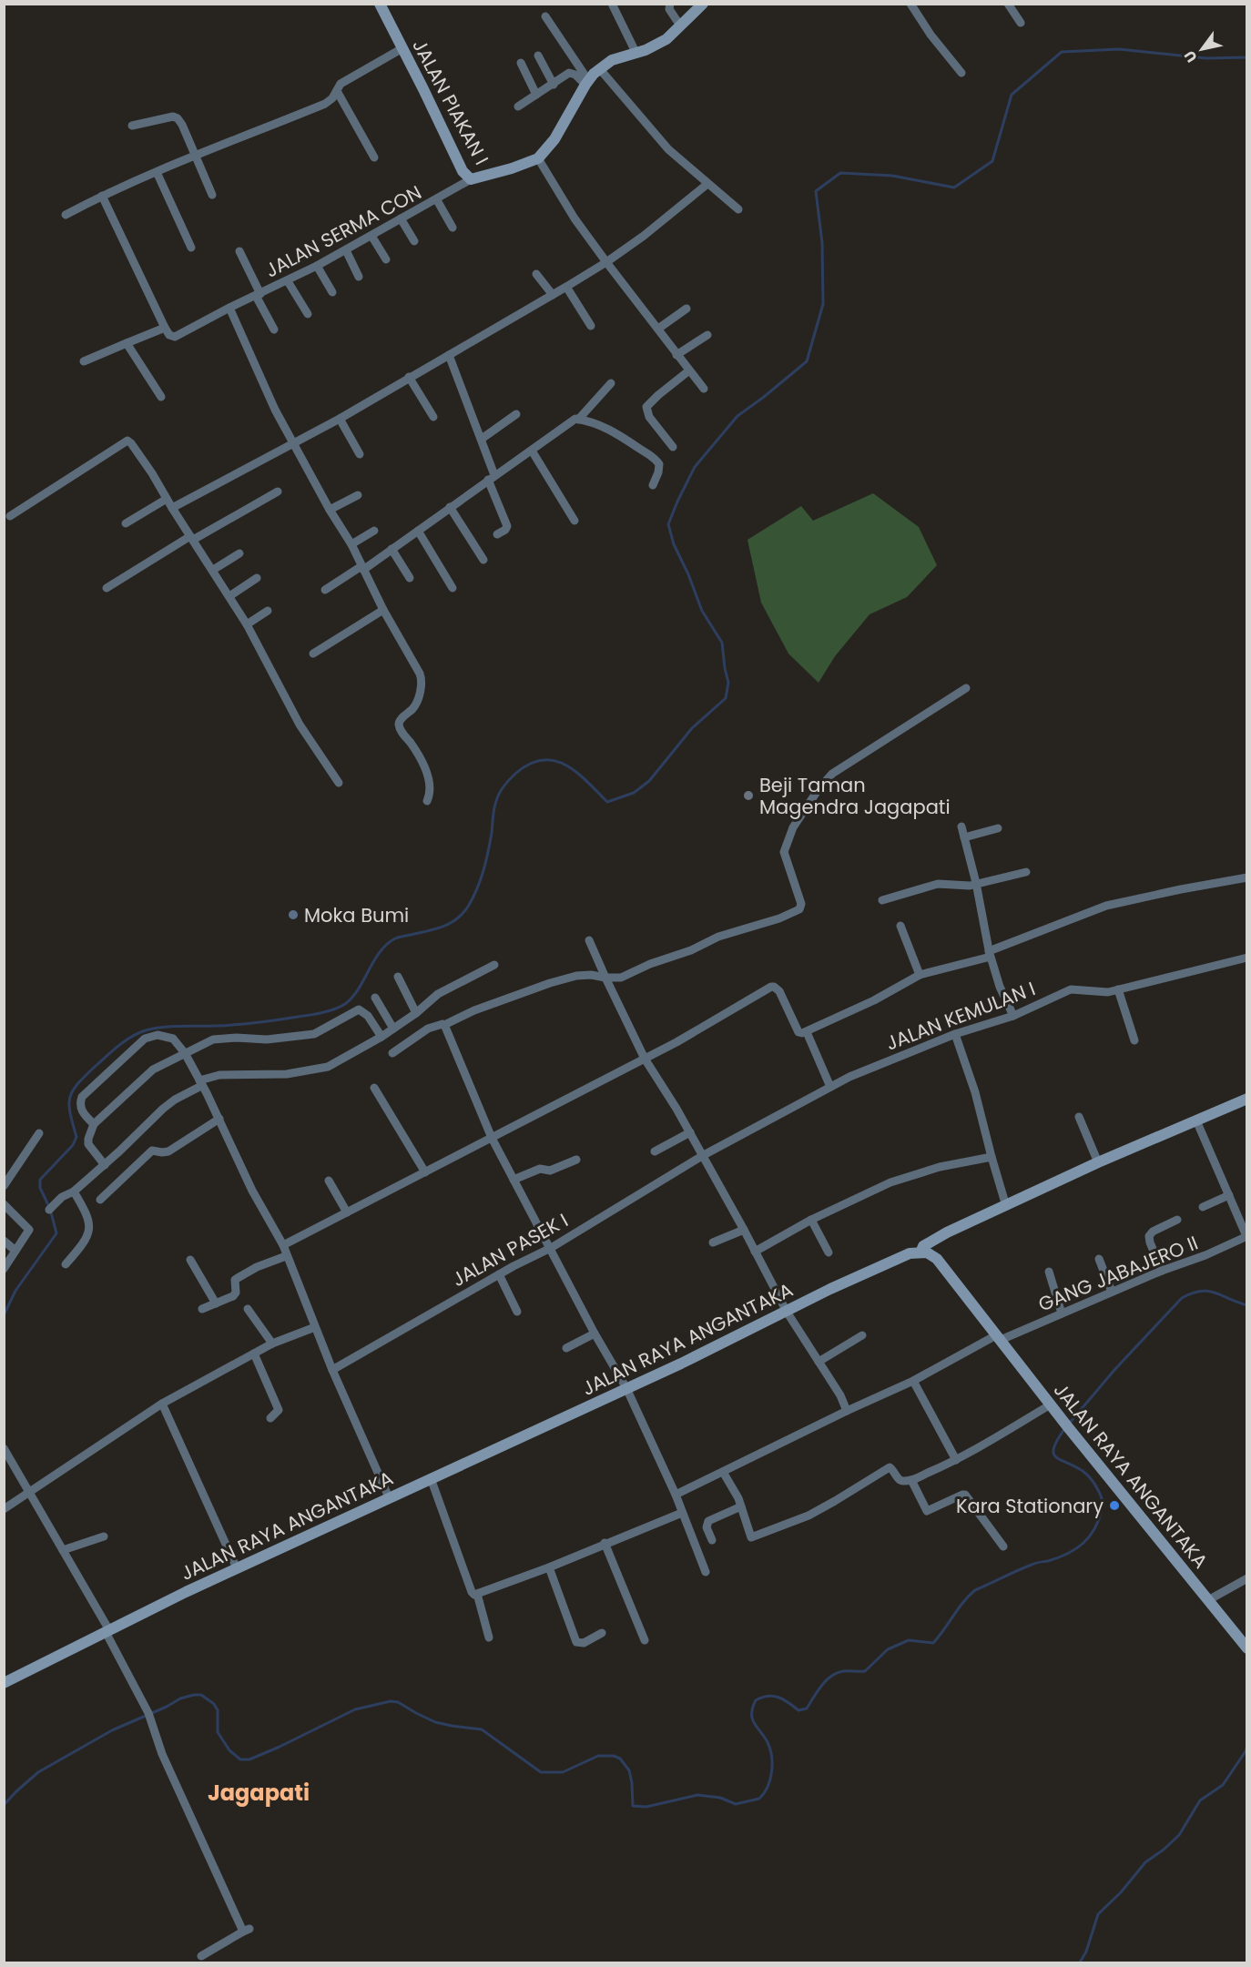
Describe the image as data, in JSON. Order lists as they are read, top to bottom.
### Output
{
  "streets": {
    "main road": ["JALAN PIAKAN I", "JALAN RAYA ANGANTAKA"],
    "street": [
      "JALAN SERMA CON",
      "JALAN KEMULAN I",
      "JALAN PASEK I",
      "GANG JABAJERO II"
    ]
  },
  "crossings": [
    ["JALAN PIAKAN I", "JALAN SERMA CON"],
    ["JALAN KEMULAN I", "JALAN PASEK I"],
    ["GANG JABAJERO II", "JALAN RAYA ANGANTAKA"]
  ],
  "districts": ["Jagapati"],
  "places": ["Beji Taman Magendra Jagapati", "Moka Bumi", "Kara Stationary"],
  "north": "bottom left"
}
